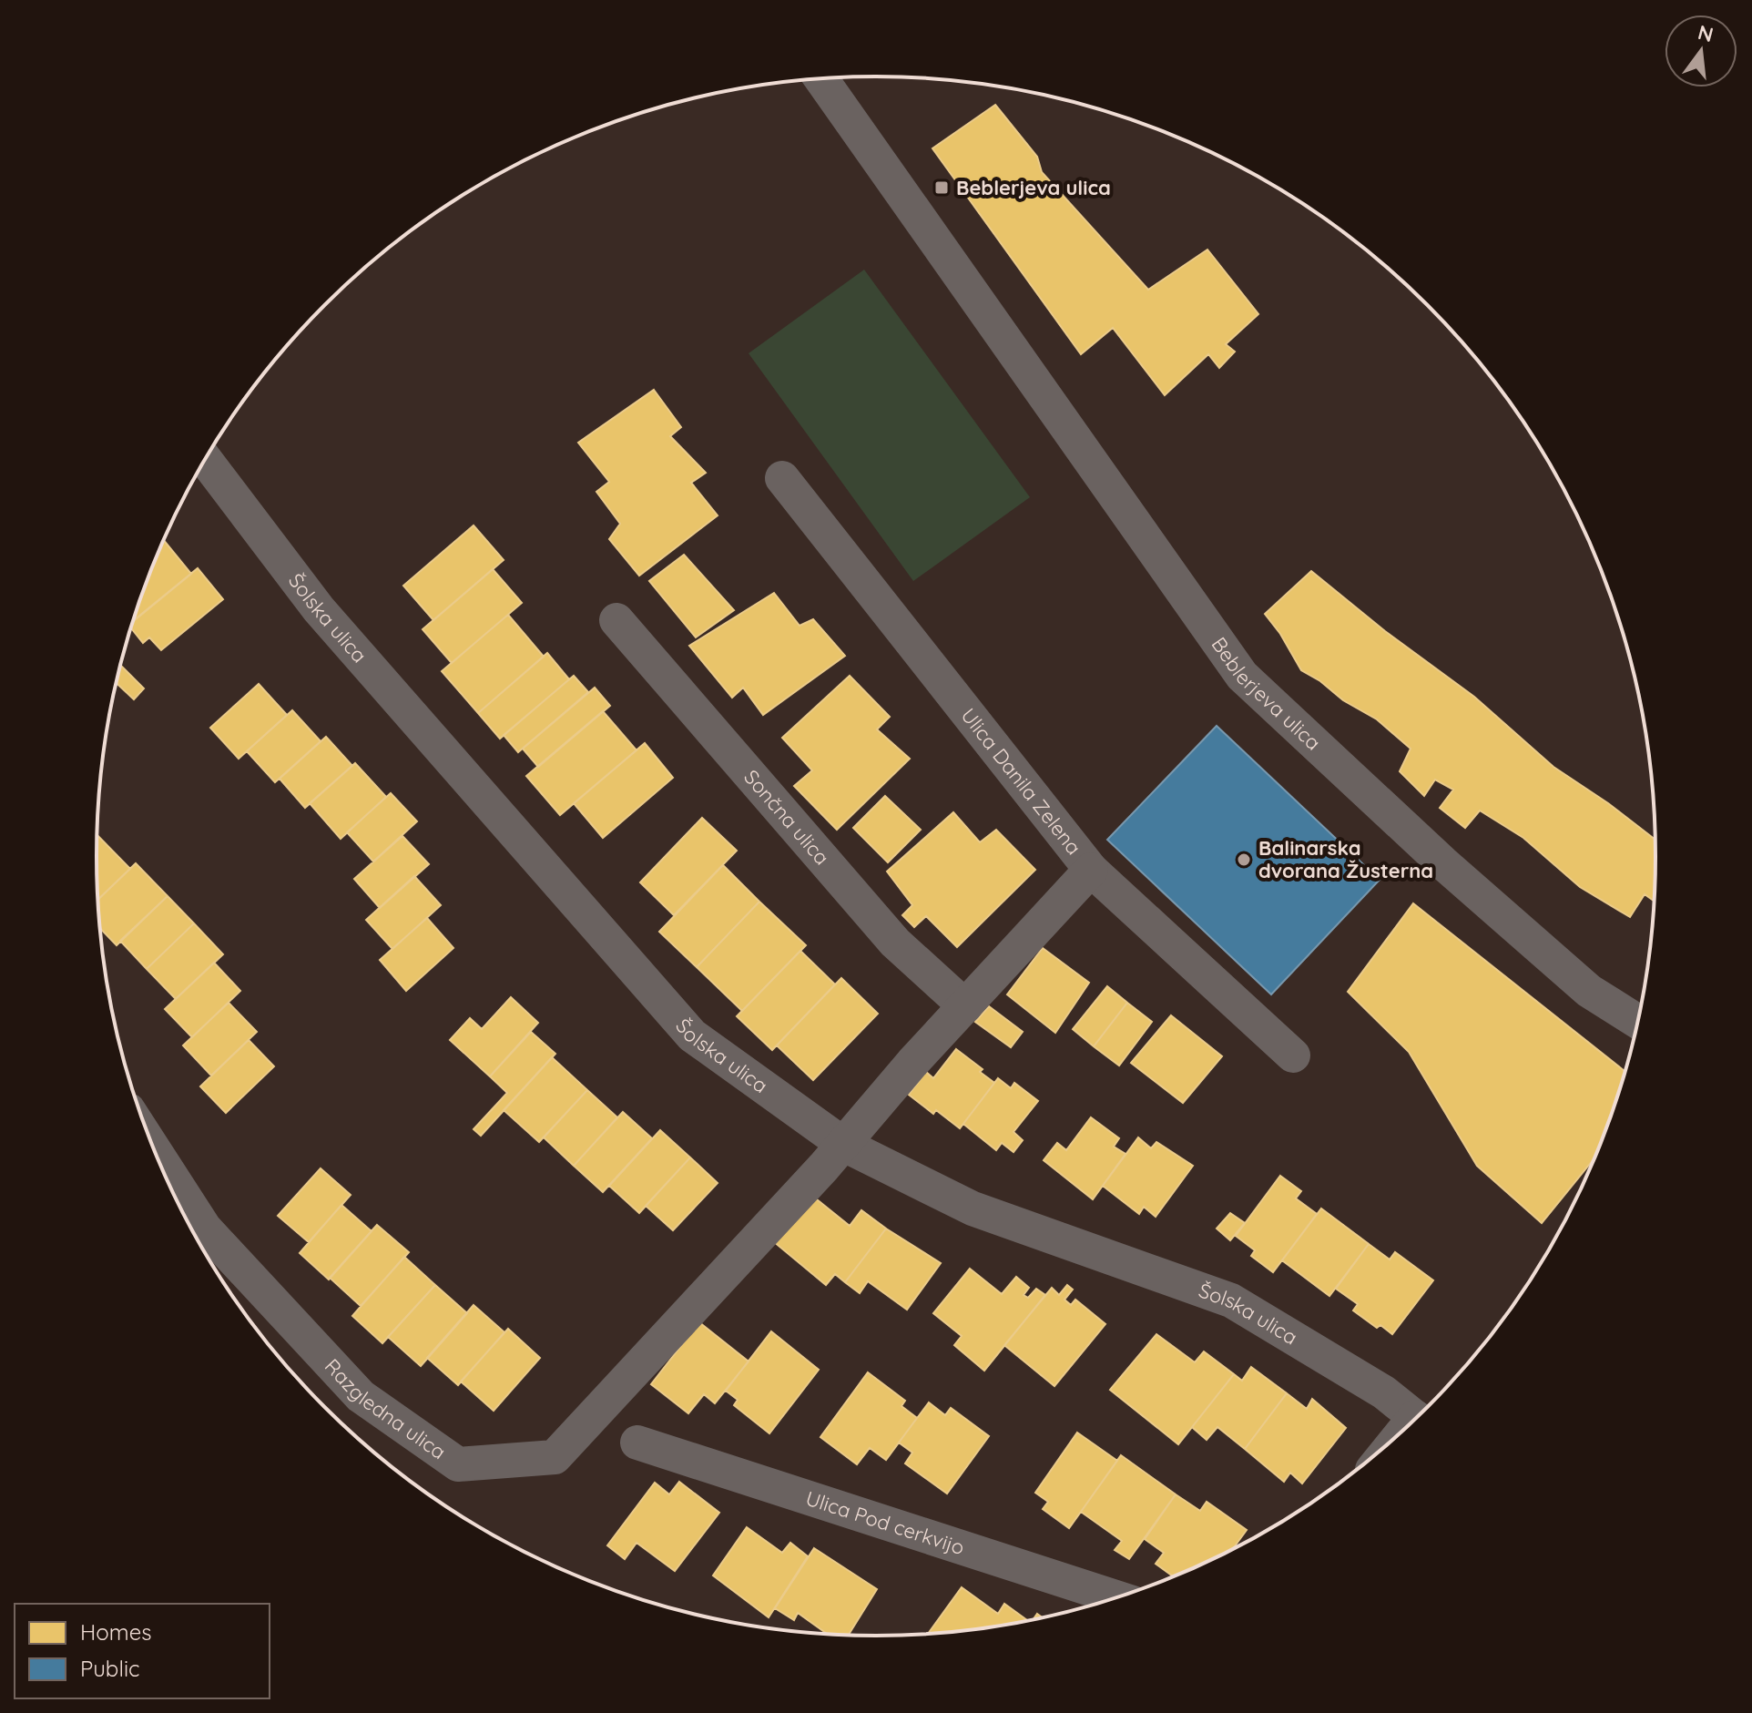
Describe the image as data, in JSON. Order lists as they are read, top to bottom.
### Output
{
  "streets": {
    "street": [
      "Šolska ulica",
      "Beblerjeva ulica",
      "Ulica Danila Zelena",
      "Sončna ulica",
      "Razgledna ulica",
      "Ulica Pod cerkvijo"
    ]
  },
  "crossings": [
    ["Šolska ulica", "Razgledna ulica"],
    ["Ulica Danila Zelena", "Razgledna ulica"],
    ["Sončna ulica", "Razgledna ulica"]
  ],
  "places": {
    "transit": ["Beblerjeva ulica"],
    "other": ["Balinarska dvorana Žusterna"]
  },
  "legend": ["Homes", "Public"],
  "north": "top"
}
